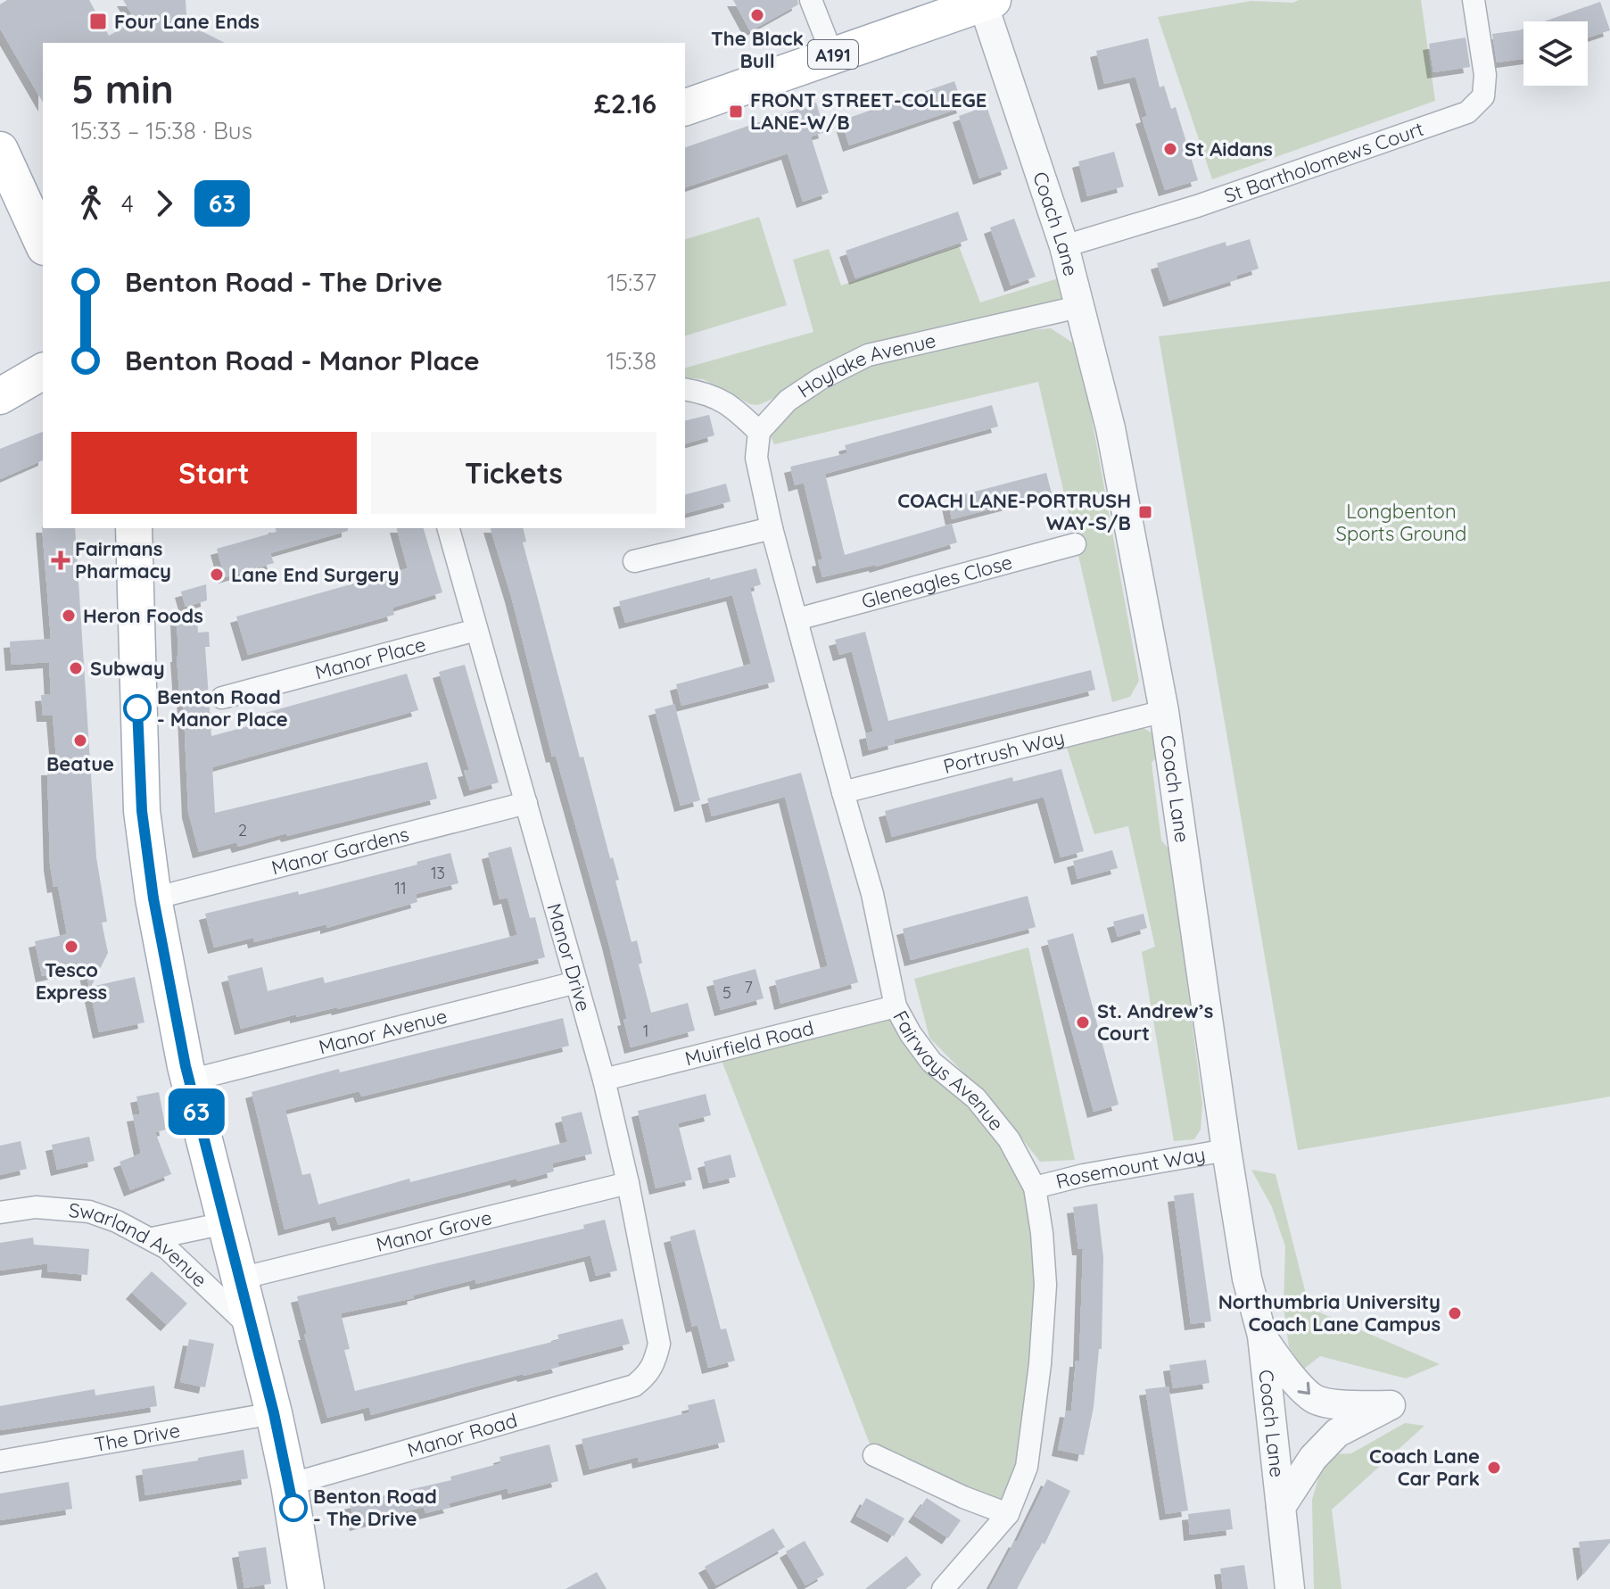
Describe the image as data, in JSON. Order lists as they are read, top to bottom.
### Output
{
  "streets": {
    "main road": ["A191"],
    "street": [
      "St Bartholomews Court",
      "Coach Lane",
      "Hoylake Avenue",
      "Gleneagles Close",
      "Manor Place",
      "Portrush Way",
      "Manor Gardens",
      "Manor Drive",
      "Manor Avenue",
      "Muirfield Road",
      "Fairways Avenue",
      "Rosemount Way",
      "Manor Grove",
      "Swarland Avenue",
      "Manor Road",
      "The Drive"
    ]
  },
  "crossings": [
    ["A191", "Coach Lane"],
    ["St Bartholomews Court", "Coach Lane"],
    ["Coach Lane", "Hoylake Avenue"],
    ["Coach Lane", "Portrush Way"],
    ["Coach Lane", "Rosemount Way"],
    ["Hoylake Avenue", "Fairways Avenue"],
    ["Gleneagles Close", "Fairways Avenue"],
    ["Manor Place", "Manor Drive"],
    ["Portrush Way", "Fairways Avenue"],
    ["Manor Gardens", "Manor Drive"],
    ["Manor Drive", "Manor Avenue"],
    ["Manor Drive", "Muirfield Road"],
    ["Manor Drive", "Manor Grove"],
    ["Manor Drive", "Manor Road"],
    ["Muirfield Road", "Fairways Avenue"],
    ["Fairways Avenue", "Rosemount Way"]
  ],
  "parks": ["Longbenton Sports Ground"],
  "places": {
    "other": [
      "The Black Bull",
      "St Aidans",
      "Lane End Surgery",
      "Heron Foods",
      "Subway",
      "Benton Road - Manor Place",
      "Beatue",
      "Tesco Express",
      "St. Andrew’s Court",
      "Northumbria University Coach Lane Campus",
      "Coach Lane Car Park",
      "Benton Road - The Drive"
    ],
    "transit": ["Four Lane Ends", "FRONT STREET-COLLEGE LANE-W/B", "COACH LANE-PORTRUSH WAY-S/B"],
    "health": ["Fairmans Pharmacy"]
  },
  "lines": ["bus line 63"],
  "house_numbers": [
    "2",
    "13",
    "11",
    "7",
    "5",
    "1"
  ],
  "page": {
    "on_map": "63",
    "heading": ["5 min", "15:33 – 15:38 · Bus", "£2.16"],
    "legs": ["4", "63"],
    "list": [
      {
        "name": "Benton Road - The Drive",
        "value": "15:37"
      },
      {
        "name": "Benton Road - Manor Place",
        "value": "15:38"
      }
    ],
    "buttons": ["Start", "Tickets"]
  }
}
